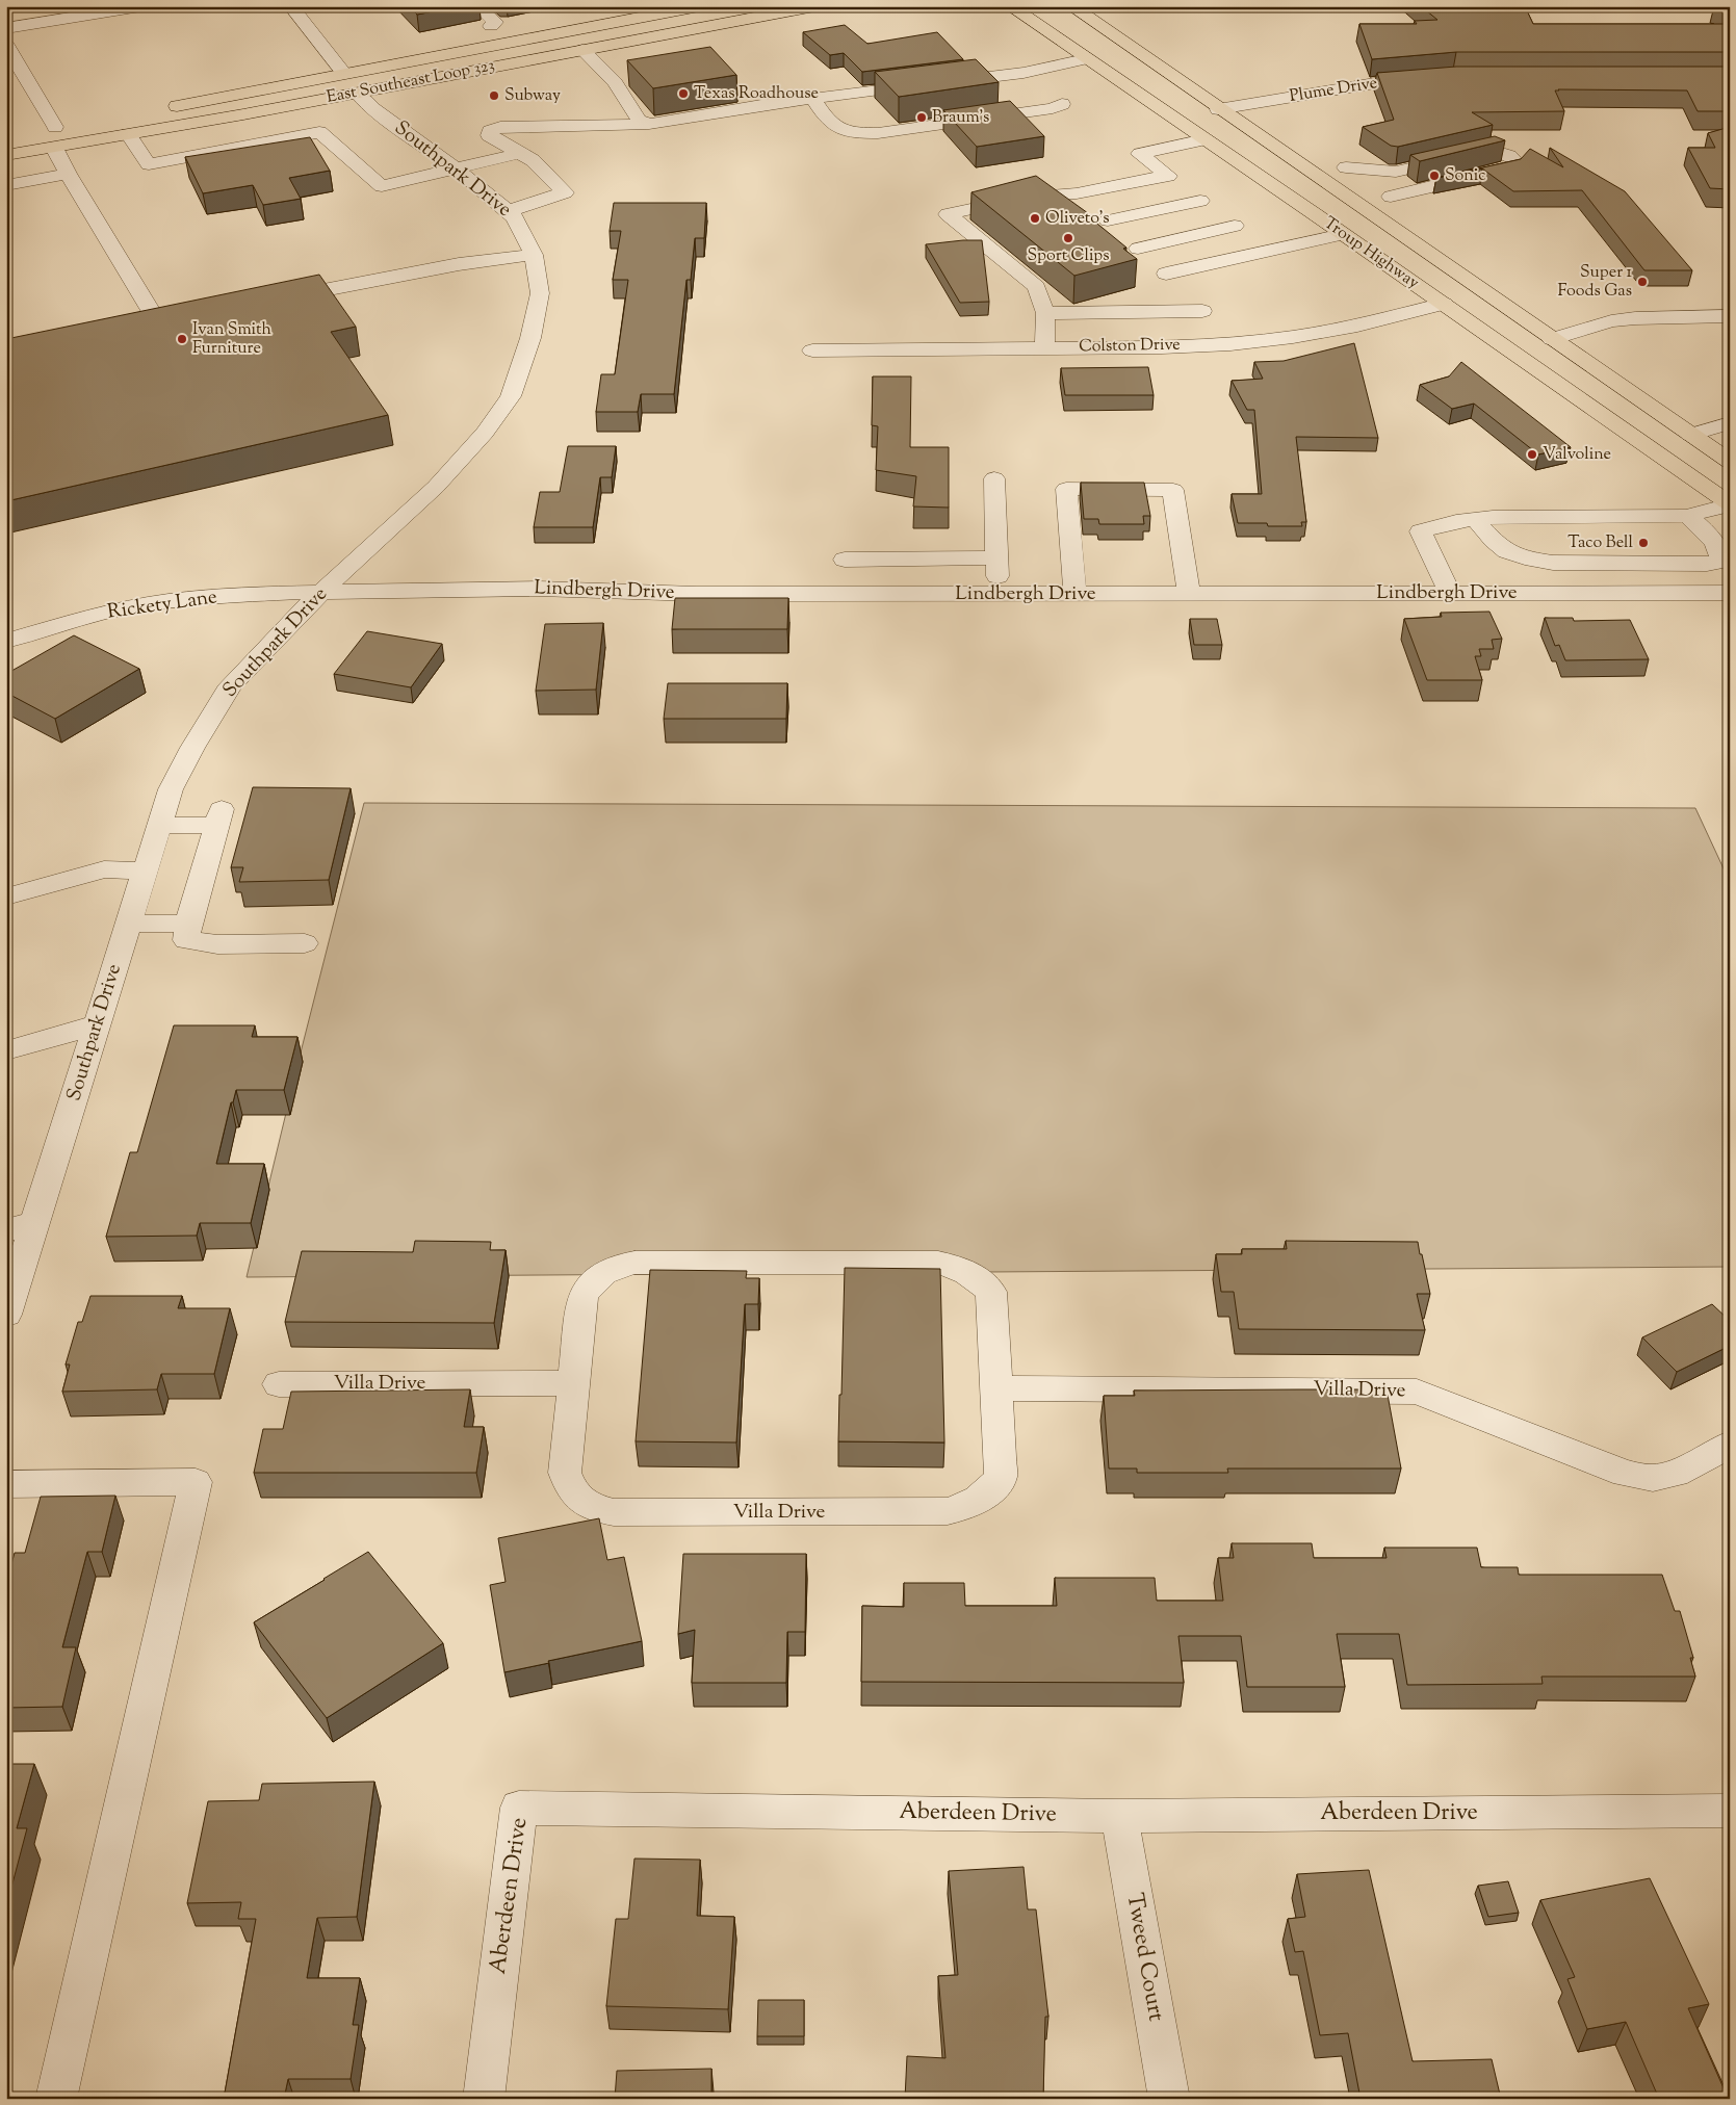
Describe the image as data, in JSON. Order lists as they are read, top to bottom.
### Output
{
  "streets": {
    "highway": ["East Southeast Loop 323", "Troup Highway"],
    "street": [
      "Plume Drive",
      "Southpark Drive",
      "Colston Drive",
      "Lindbergh Drive",
      "Rickety Lane",
      "Villa Drive",
      "Aberdeen Drive",
      "Tweed Court"
    ]
  },
  "crossings": [
    ["East Southeast Loop 323", "Southpark Drive"],
    ["Plume Drive", "Troup Highway"],
    ["Southpark Drive", "Lindbergh Drive"],
    ["Southpark Drive", "Rickety Lane"],
    ["Troup Highway", "Colston Drive"],
    ["Lindbergh Drive", "Rickety Lane"],
    ["Aberdeen Drive", "Tweed Court"]
  ],
  "places": [
    "Texas Roadhouse",
    "Subway",
    "Braum's",
    "Sonic",
    "Oliveto's",
    "Sport Clips",
    "Super 1 Foods Gas",
    "Ivan Smith Furniture",
    "Valvoline",
    "Taco Bell"
  ]
}
